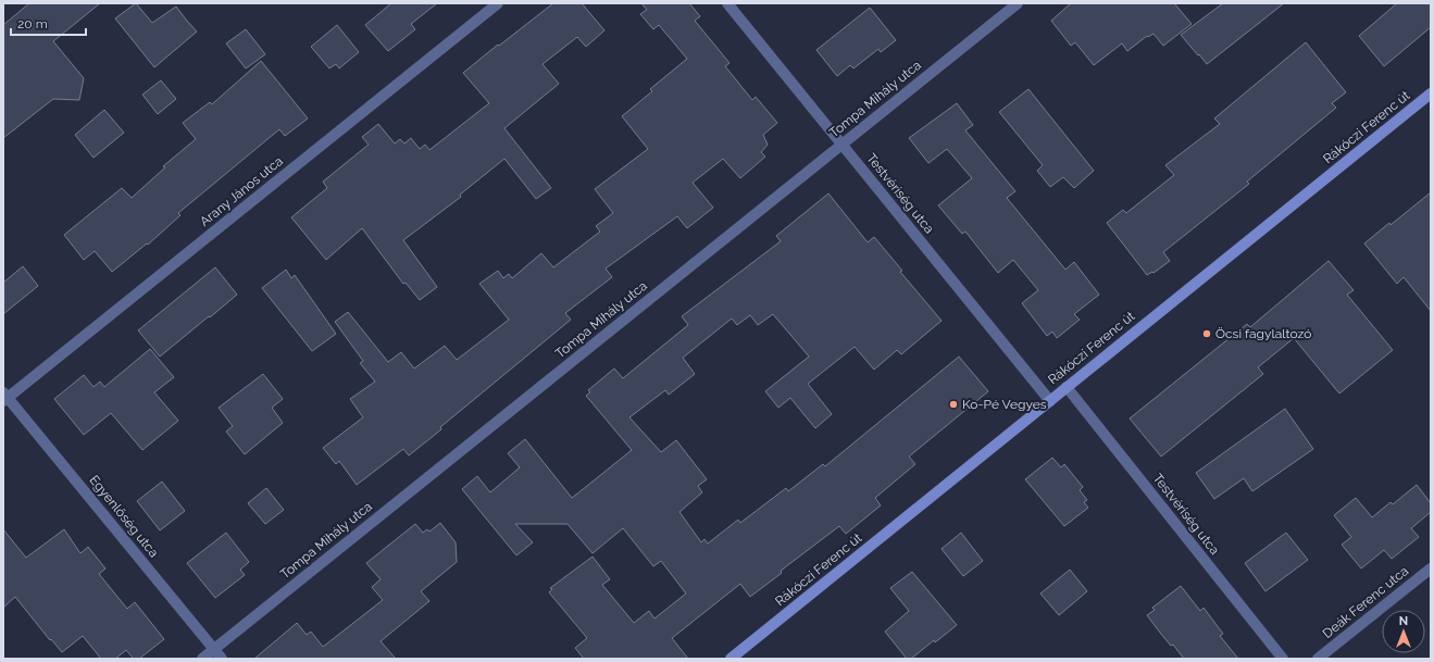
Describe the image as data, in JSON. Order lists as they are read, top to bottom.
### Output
{
  "streets": {
    "street": [
      "Tompa Mihály utca",
      "Rákóczi Ferenc út",
      "Arany János utca",
      "Testvériség utca",
      "Egyenlőség utca",
      "Deák Ferenc utca"
    ]
  },
  "crossings": [
    ["Tompa Mihály utca", "Testvériség utca"],
    ["Tompa Mihály utca", "Egyenlőség utca"],
    ["Rákóczi Ferenc út", "Testvériség utca"],
    ["Arany János utca", "Egyenlőség utca"]
  ],
  "places": ["Öcsi fagylaltozó", "Ko-Pé Vegyes"],
  "scale_bar": "20 m",
  "north": "top"
}
